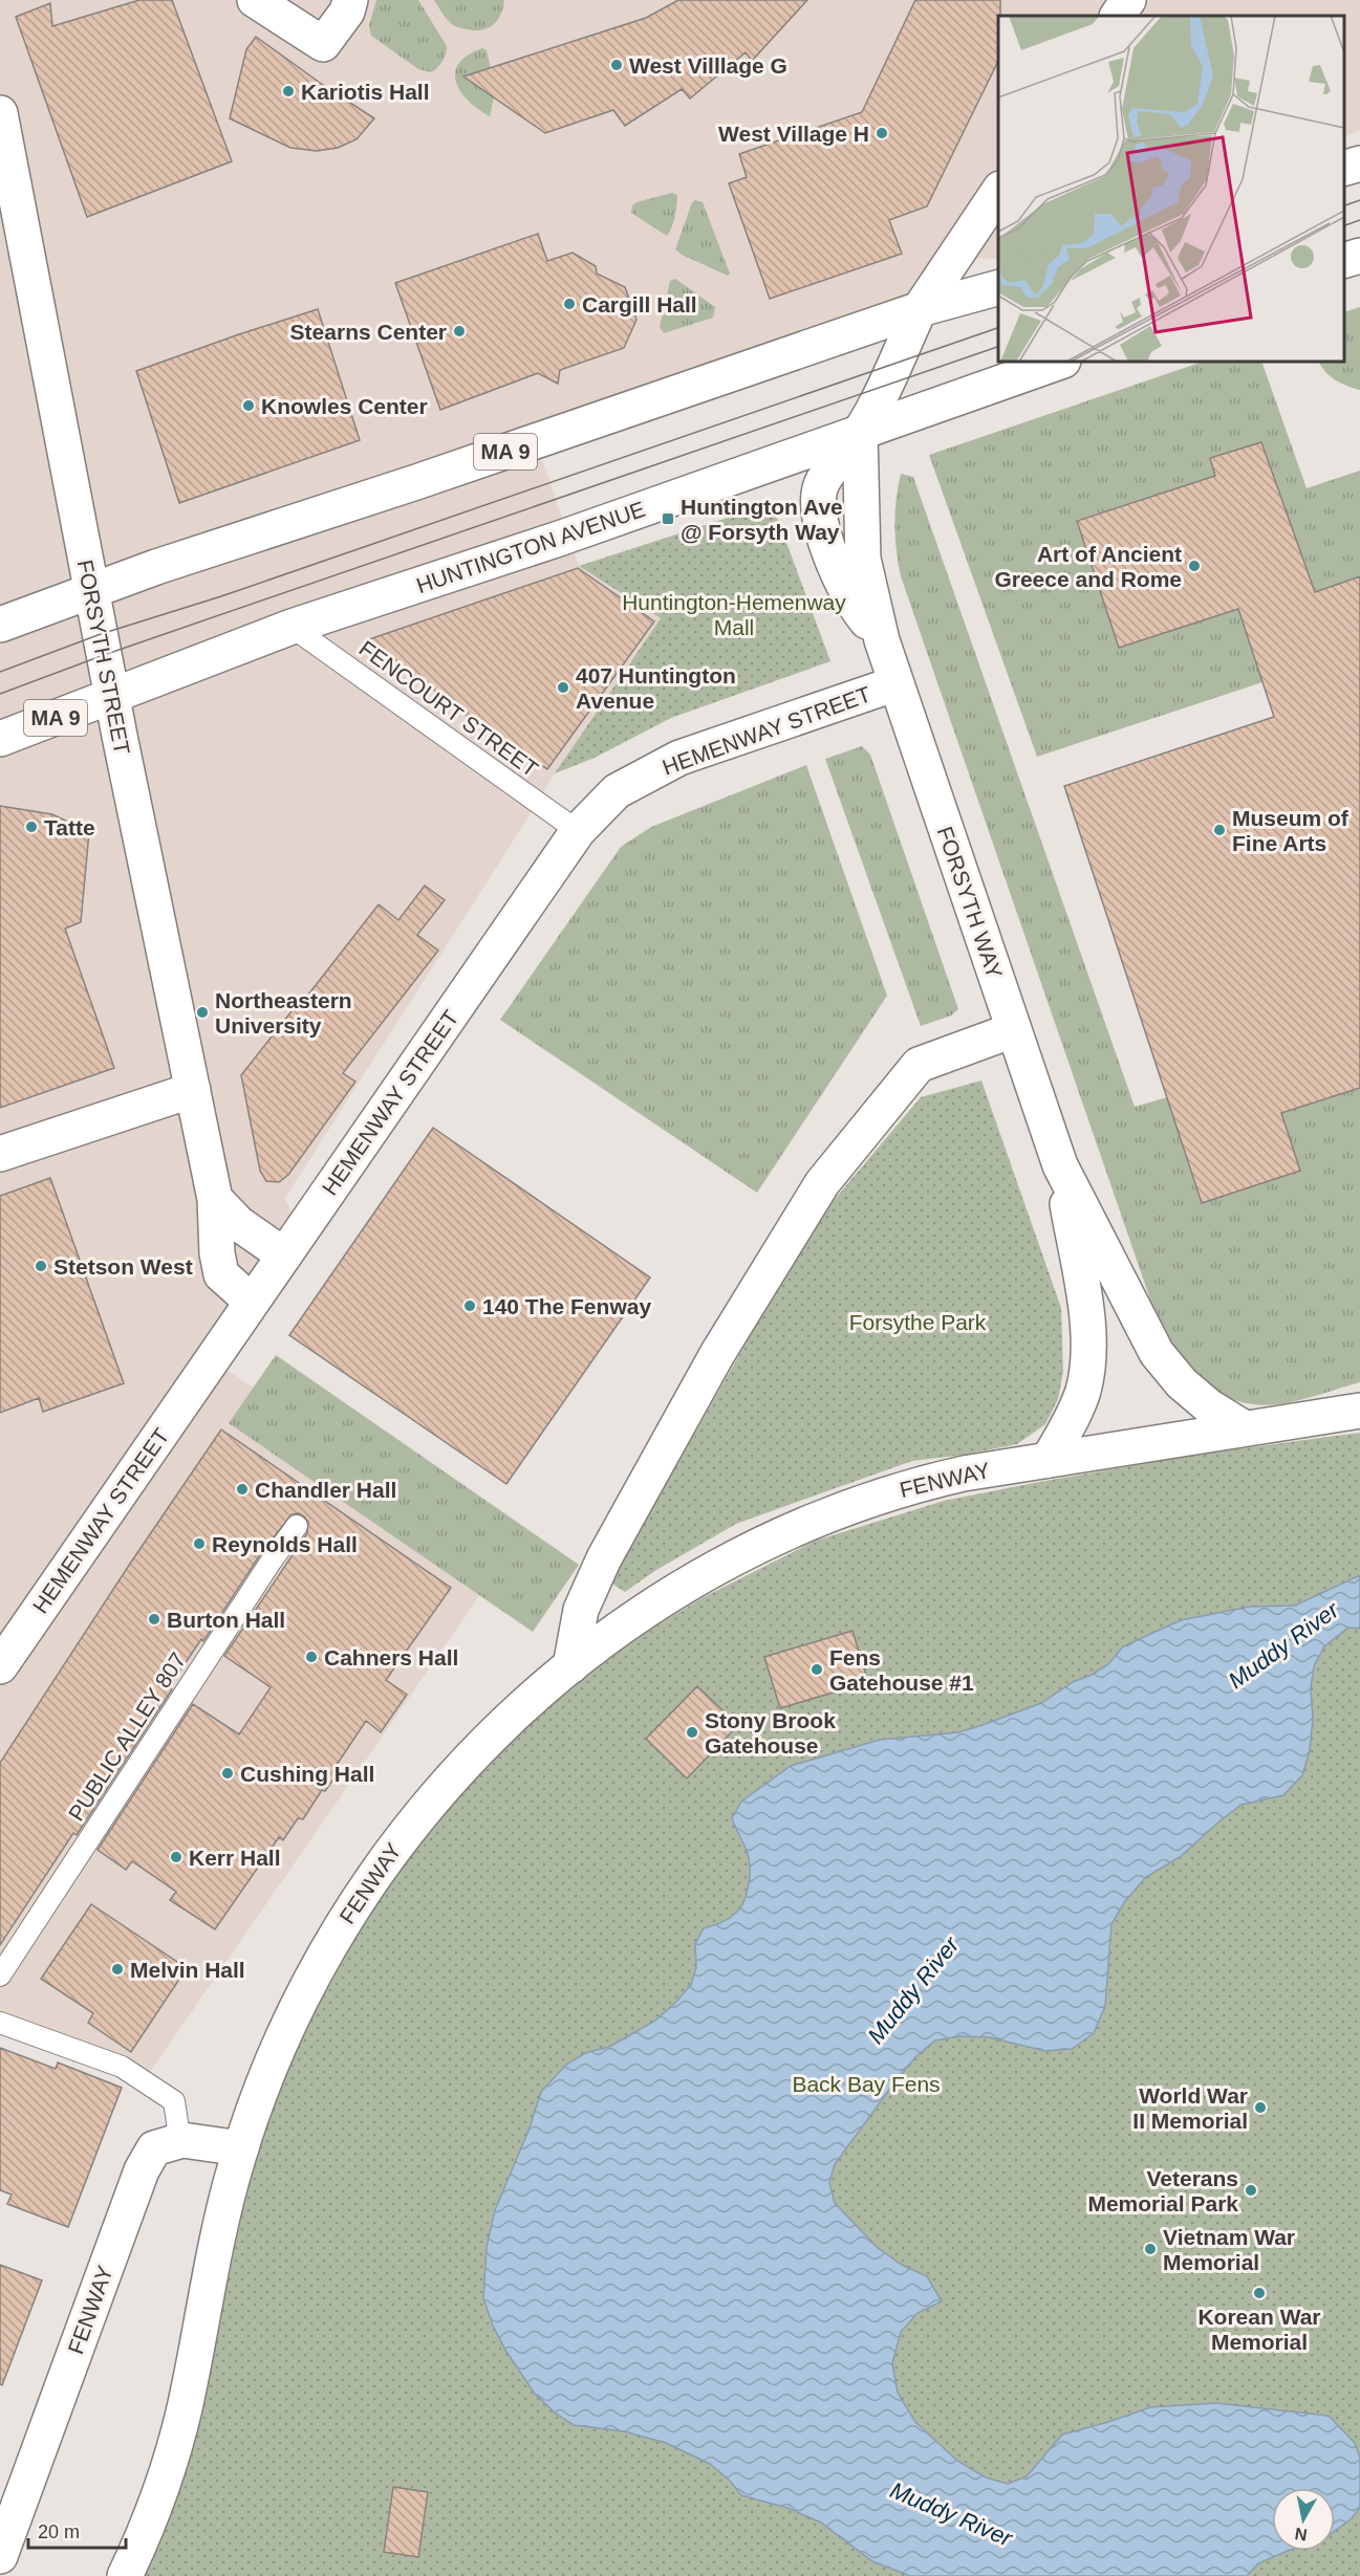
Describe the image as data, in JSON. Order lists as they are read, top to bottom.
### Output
{
  "streets": {
    "main road": [
      "MA 9",
      "HUNTINGTON AVENUE",
      "FORSYTH STREET",
      "HEMENWAY STREET",
      "FORSYTH WAY",
      "FENWAY"
    ],
    "lane": ["FENCOURT STREET", "PUBLIC ALLEY 807"]
  },
  "crossings": [
    ["MA 9", "FORSYTH STREET"],
    ["MA 9", "FORSYTH WAY"],
    ["HUNTINGTON AVENUE", "FORSYTH STREET"],
    ["HUNTINGTON AVENUE", "FENCOURT STREET"],
    ["HUNTINGTON AVENUE", "FORSYTH WAY"],
    ["FORSYTH STREET", "HEMENWAY STREET"],
    ["FENCOURT STREET", "HEMENWAY STREET"],
    ["HEMENWAY STREET", "FORSYTH WAY"],
    ["FORSYTH WAY", "FENWAY"]
  ],
  "water": ["Muddy River"],
  "parks": ["Huntington-Hemenway Mall", "Forsythe Park", "Back Bay Fens"],
  "places": {
    "other": [
      "West Villlage G",
      "Kariotis Hall",
      "West Village H",
      "Cargill Hall",
      "Stearns Center",
      "Knowles Center",
      "Art of Ancient Greece and Rome",
      "407 Huntington Avenue",
      "Tatte",
      "Museum of Fine Arts",
      "Northeastern University",
      "Stetson West",
      "140 The Fenway",
      "Chandler Hall",
      "Reynolds Hall",
      "Burton Hall",
      "Cahners Hall",
      "Fens Gatehouse #1",
      "Stony Brook Gatehouse",
      "Cushing Hall",
      "Kerr Hall",
      "Melvin Hall",
      "World War II Memorial",
      "Veterans Memorial Park",
      "Vietnam War Memorial",
      "Korean War Memorial"
    ],
    "transit": ["Huntington Ave @ Forsyth Way"]
  },
  "scale_bar": "20 m",
  "north": "bottom"
}
